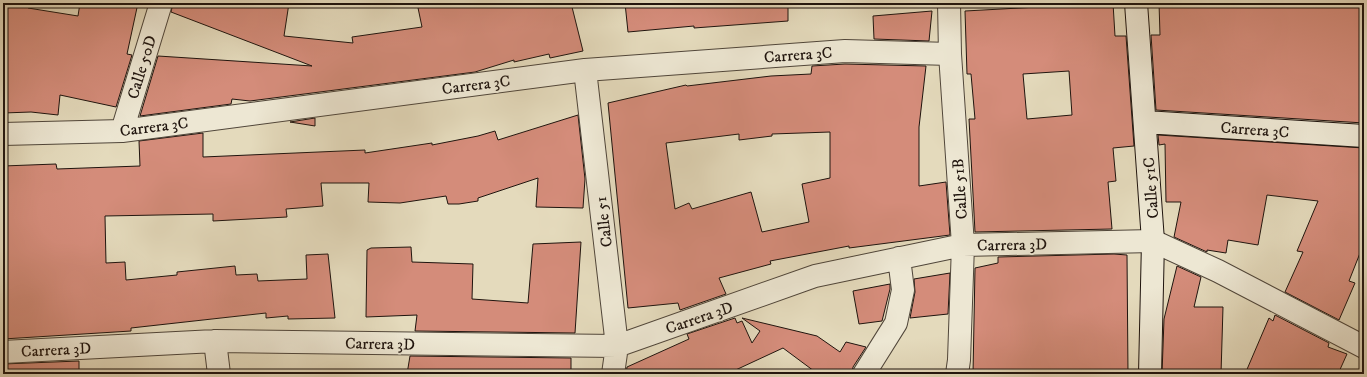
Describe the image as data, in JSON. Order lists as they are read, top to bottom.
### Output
{
  "streets": {
    "street": [
      "Carrera 3C",
      "Calle 50D",
      "Calle 51C",
      "Calle 51B",
      "Calle 51",
      "Carrera 3D"
    ]
  },
  "crossings": [
    ["Carrera 3C", "Calle 50D"],
    ["Carrera 3C", "Calle 51C"],
    ["Carrera 3C", "Calle 51B"],
    ["Carrera 3C", "Calle 51"],
    ["Calle 51C", "Carrera 3D"],
    ["Calle 51B", "Carrera 3D"],
    ["Calle 51", "Carrera 3D"]
  ]
}
